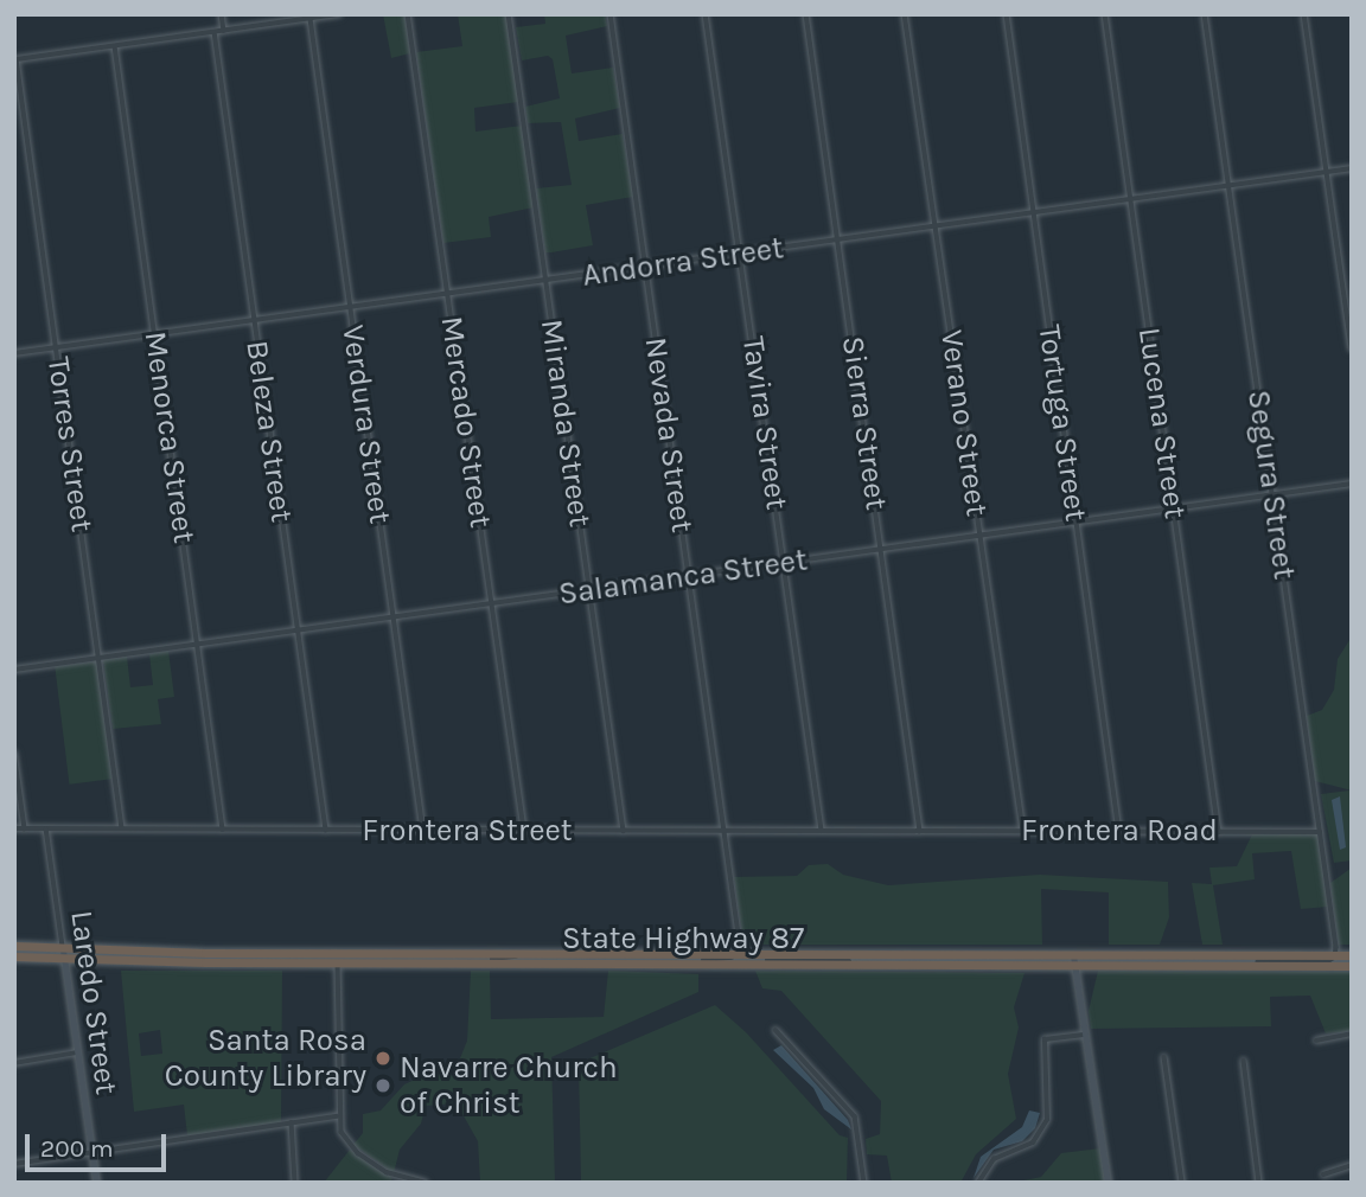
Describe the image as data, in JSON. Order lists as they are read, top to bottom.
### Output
{
  "streets": {
    "highway": ["State Highway 87"],
    "street": [
      "Andorra Street",
      "Mercado Street",
      "Miranda Street",
      "Tavira Street",
      "Sierra Street",
      "Verano Street",
      "Tortuga Street",
      "Lucena Street",
      "Verdura Street",
      "Beleza Street",
      "Nevada Street",
      "Menorca Street",
      "Torres Street",
      "Segura Street",
      "Salamanca Street",
      "Frontera Street",
      "Frontera Road",
      "Laredo Street"
    ]
  },
  "crossings": [
    ["Andorra Street", "Mercado Street"],
    ["Andorra Street", "Miranda Street"],
    ["Andorra Street", "Tavira Street"],
    ["Andorra Street", "Sierra Street"],
    ["Andorra Street", "Verano Street"],
    ["Andorra Street", "Tortuga Street"],
    ["Andorra Street", "Lucena Street"],
    ["Andorra Street", "Verdura Street"],
    ["Andorra Street", "Beleza Street"],
    ["Andorra Street", "Nevada Street"],
    ["Andorra Street", "Menorca Street"],
    ["Andorra Street", "Torres Street"],
    ["Andorra Street", "Segura Street"],
    ["Mercado Street", "Salamanca Street"],
    ["Mercado Street", "Frontera Street"],
    ["Miranda Street", "Salamanca Street"],
    ["Miranda Street", "Frontera Street"],
    ["Tavira Street", "Salamanca Street"],
    ["Tavira Street", "Frontera Street"],
    ["Sierra Street", "Salamanca Street"],
    ["Sierra Street", "Frontera Street"],
    ["Sierra Street", "Frontera Road"],
    ["Verano Street", "Salamanca Street"],
    ["Verano Street", "Frontera Road"],
    ["Tortuga Street", "Salamanca Street"],
    ["Tortuga Street", "Frontera Road"],
    ["Lucena Street", "Salamanca Street"],
    ["Lucena Street", "Frontera Road"],
    ["Verdura Street", "Salamanca Street"],
    ["Verdura Street", "Frontera Street"],
    ["Beleza Street", "Salamanca Street"],
    ["Beleza Street", "Frontera Street"],
    ["Nevada Street", "Salamanca Street"],
    ["Nevada Street", "Frontera Street"],
    ["Menorca Street", "Salamanca Street"],
    ["Menorca Street", "Frontera Street"],
    ["Torres Street", "Salamanca Street"],
    ["Torres Street", "Frontera Street"],
    ["Segura Street", "Salamanca Street"],
    ["Segura Street", "Frontera Road"],
    ["Frontera Street", "Frontera Road"],
    ["Frontera Street", "Laredo Street"],
    ["State Highway 87", "Laredo Street"]
  ],
  "places": ["Santa Rosa County Library", "Navarre Church of Christ"],
  "scale_bar": "200 m"
}
